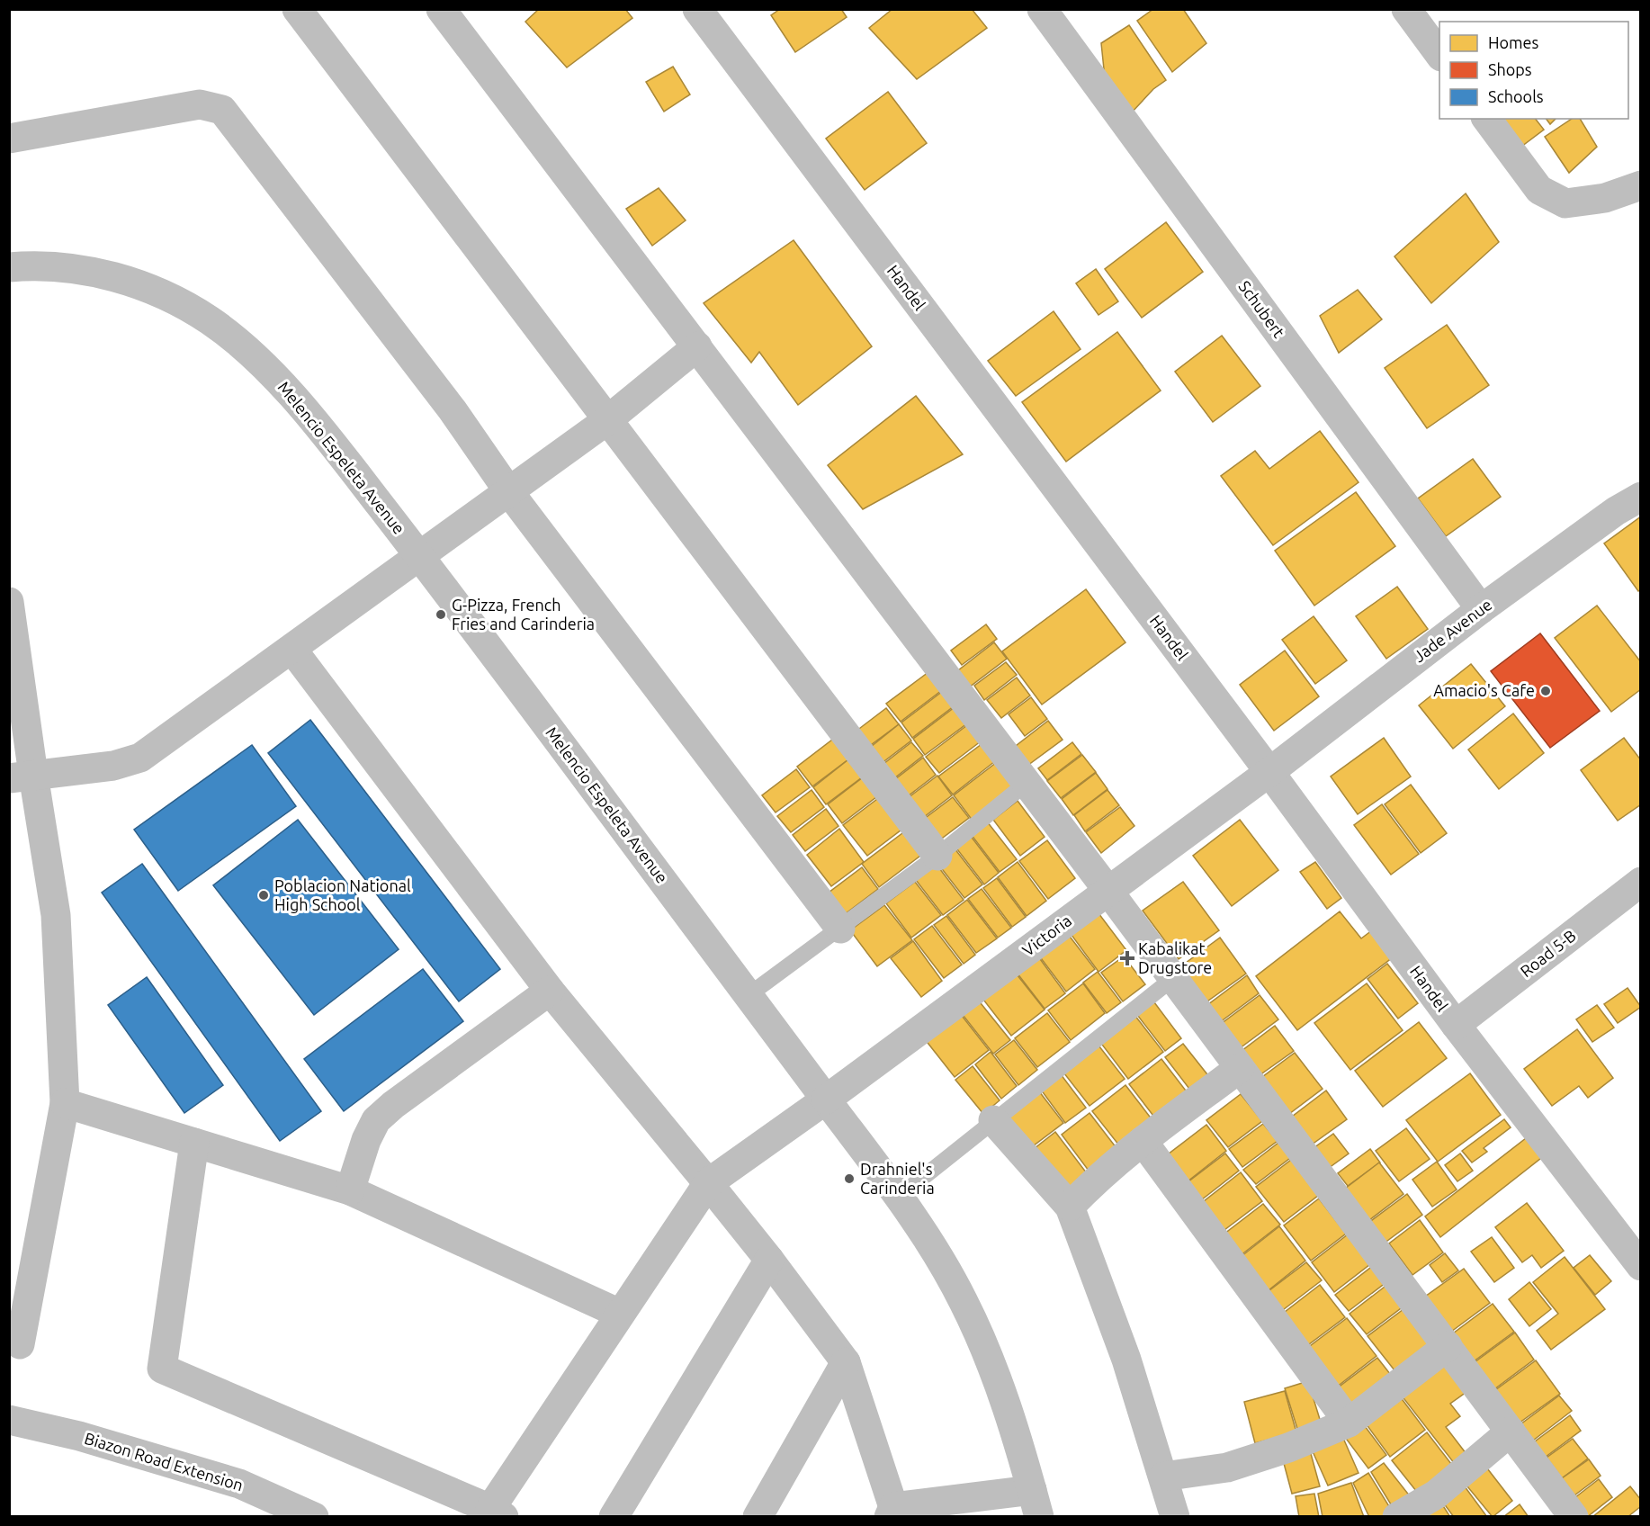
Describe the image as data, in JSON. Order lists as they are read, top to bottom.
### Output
{
  "streets": {
    "street": [
      "Handel",
      "Schubert",
      "Melencio Espeleta Avenue",
      "Jade Avenue",
      "Victoria",
      "Road 5-B",
      "Biazon Road Extension"
    ]
  },
  "crossings": [
    ["Handel", "Jade Avenue"],
    ["Handel", "Victoria"],
    ["Handel", "Road 5-B"],
    ["Schubert", "Jade Avenue"],
    ["Melencio Espeleta Avenue", "Victoria"],
    ["Jade Avenue", "Victoria"]
  ],
  "places": {
    "other": [
      "G-Pizza, French Fries and Carinderia",
      "Amacio's Cafe",
      "Poblacion National High School",
      "Drahniel's Carinderia"
    ],
    "health": ["Kabalikat Drugstore"]
  },
  "legend": ["Homes", "Shops", "Schools"]
}
